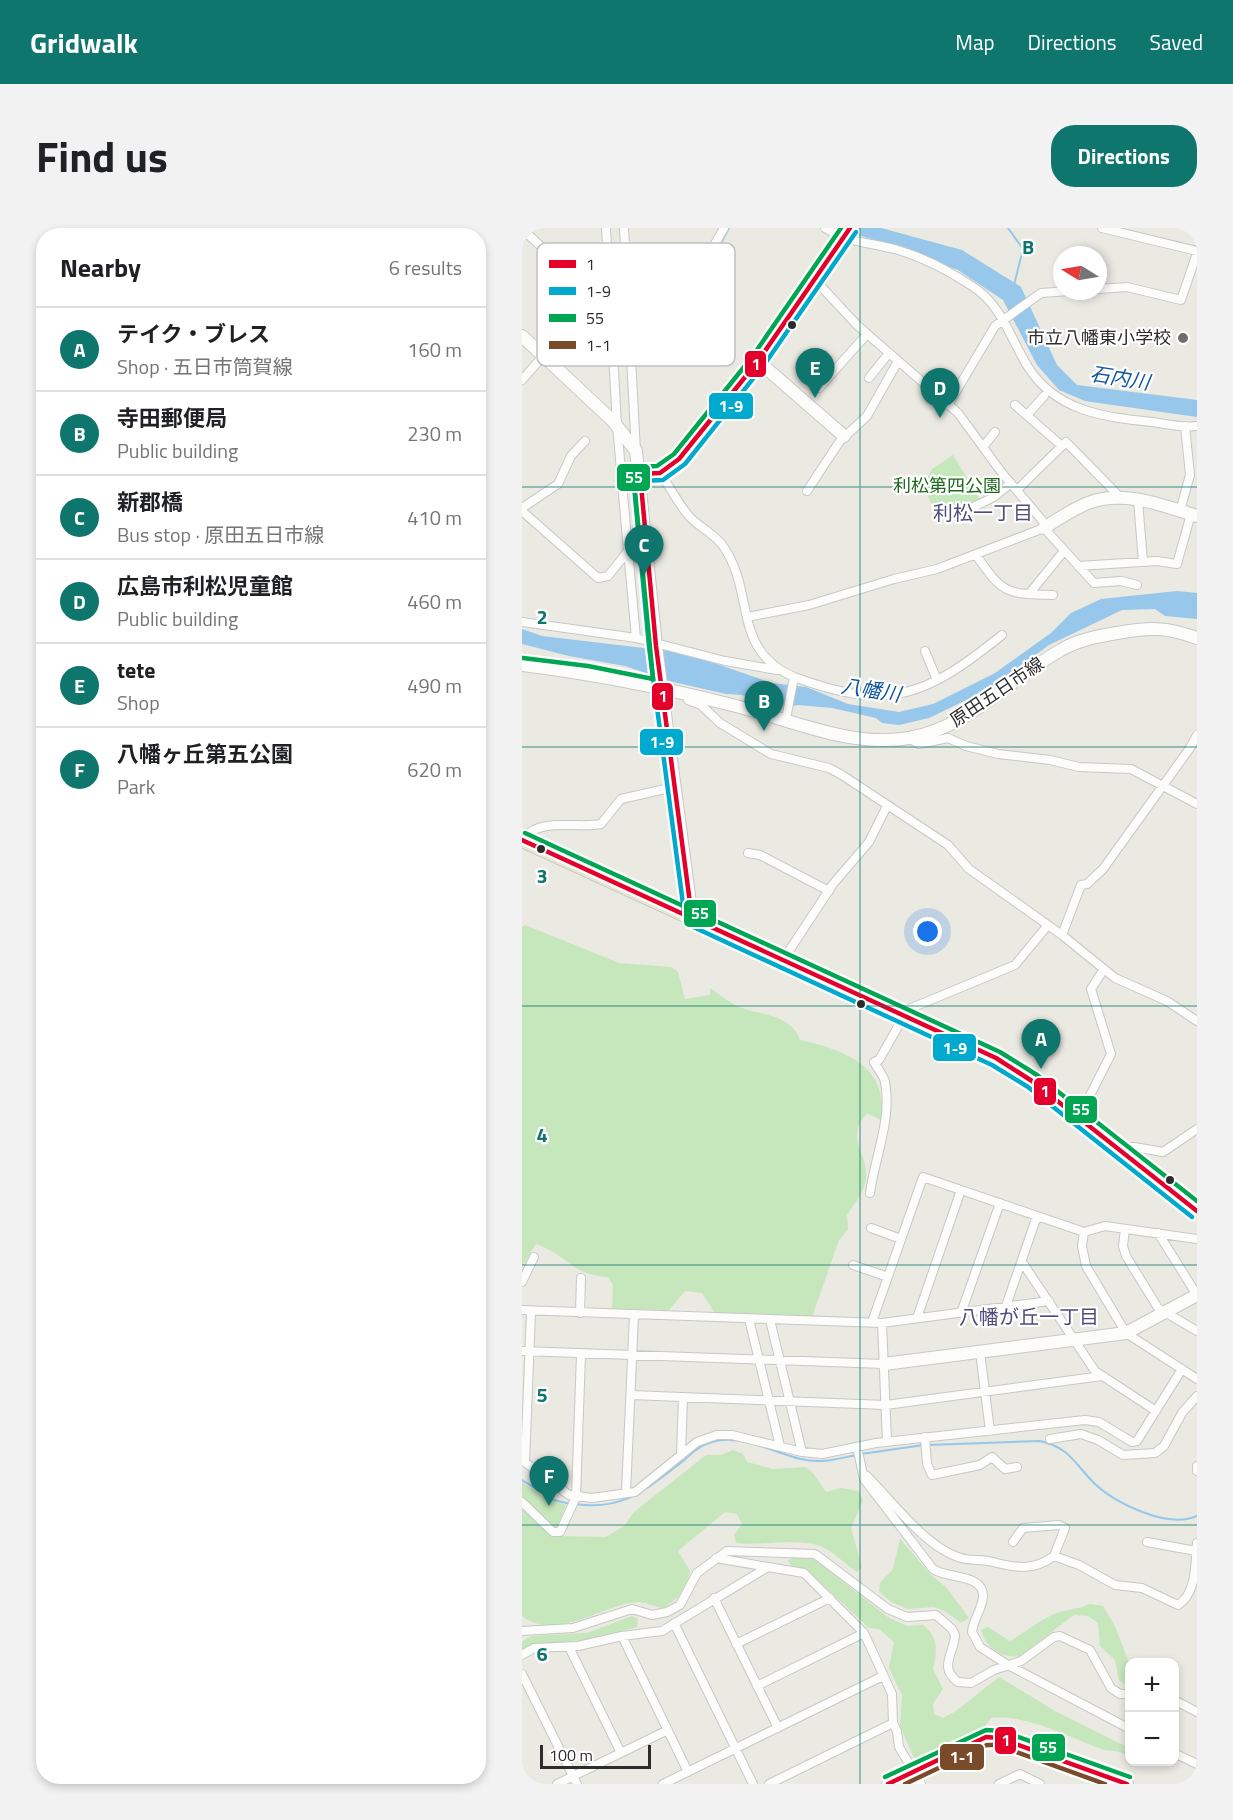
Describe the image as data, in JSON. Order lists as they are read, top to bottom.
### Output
{
  "streets": {
    "street": ["原田五日市線"]
  },
  "districts": ["利松一丁目", "八幡が丘一丁目"],
  "water": ["石内川", "八幡川"],
  "parks": ["利松第四公園"],
  "places": ["市立八幡東小学校"],
  "lines": [
    "transit line 1",
    "transit line 55",
    "transit line 1-9",
    "transit line 1-1"
  ],
  "legend": [
    "1",
    "1-9",
    "55",
    "1-1"
  ],
  "scale_bar": "100 m",
  "north": "left",
  "page": {
    "header": "Gridwalk",
    "nav": ["Map", "Directions", "Saved"],
    "title": "Find us",
    "buttons": "Directions",
    "heading": ["Nearby", "6 results"],
    "list": [
      {
        "mark": "A",
        "name": "テイク・ブレス",
        "note": "Shop · 五日市筒賀線",
        "value": "160 m"
      },
      {
        "mark": "B",
        "name": "寺田郵便局",
        "note": "Public building",
        "value": "230 m"
      },
      {
        "mark": "C",
        "name": "新郡橋",
        "note": "Bus stop · 原田五日市線",
        "value": "410 m"
      },
      {
        "mark": "D",
        "name": "広島市利松児童館",
        "note": "Public building",
        "value": "460 m"
      },
      {
        "mark": "E",
        "name": "tete",
        "note": "Shop",
        "value": "490 m"
      },
      {
        "mark": "F",
        "name": "八幡ヶ丘第五公園",
        "note": "Park",
        "value": "620 m"
      }
    ],
    "pins": [
      "E",
      "D",
      "C",
      "B",
      "A",
      "F"
    ],
    "map_buttons": ["+", "−"],
    "scale": "100 m"
  },
  "grid": {
    "columns": ["B"],
    "rows": [
      "2",
      "3",
      "4",
      "5",
      "6"
    ]
  }
}
